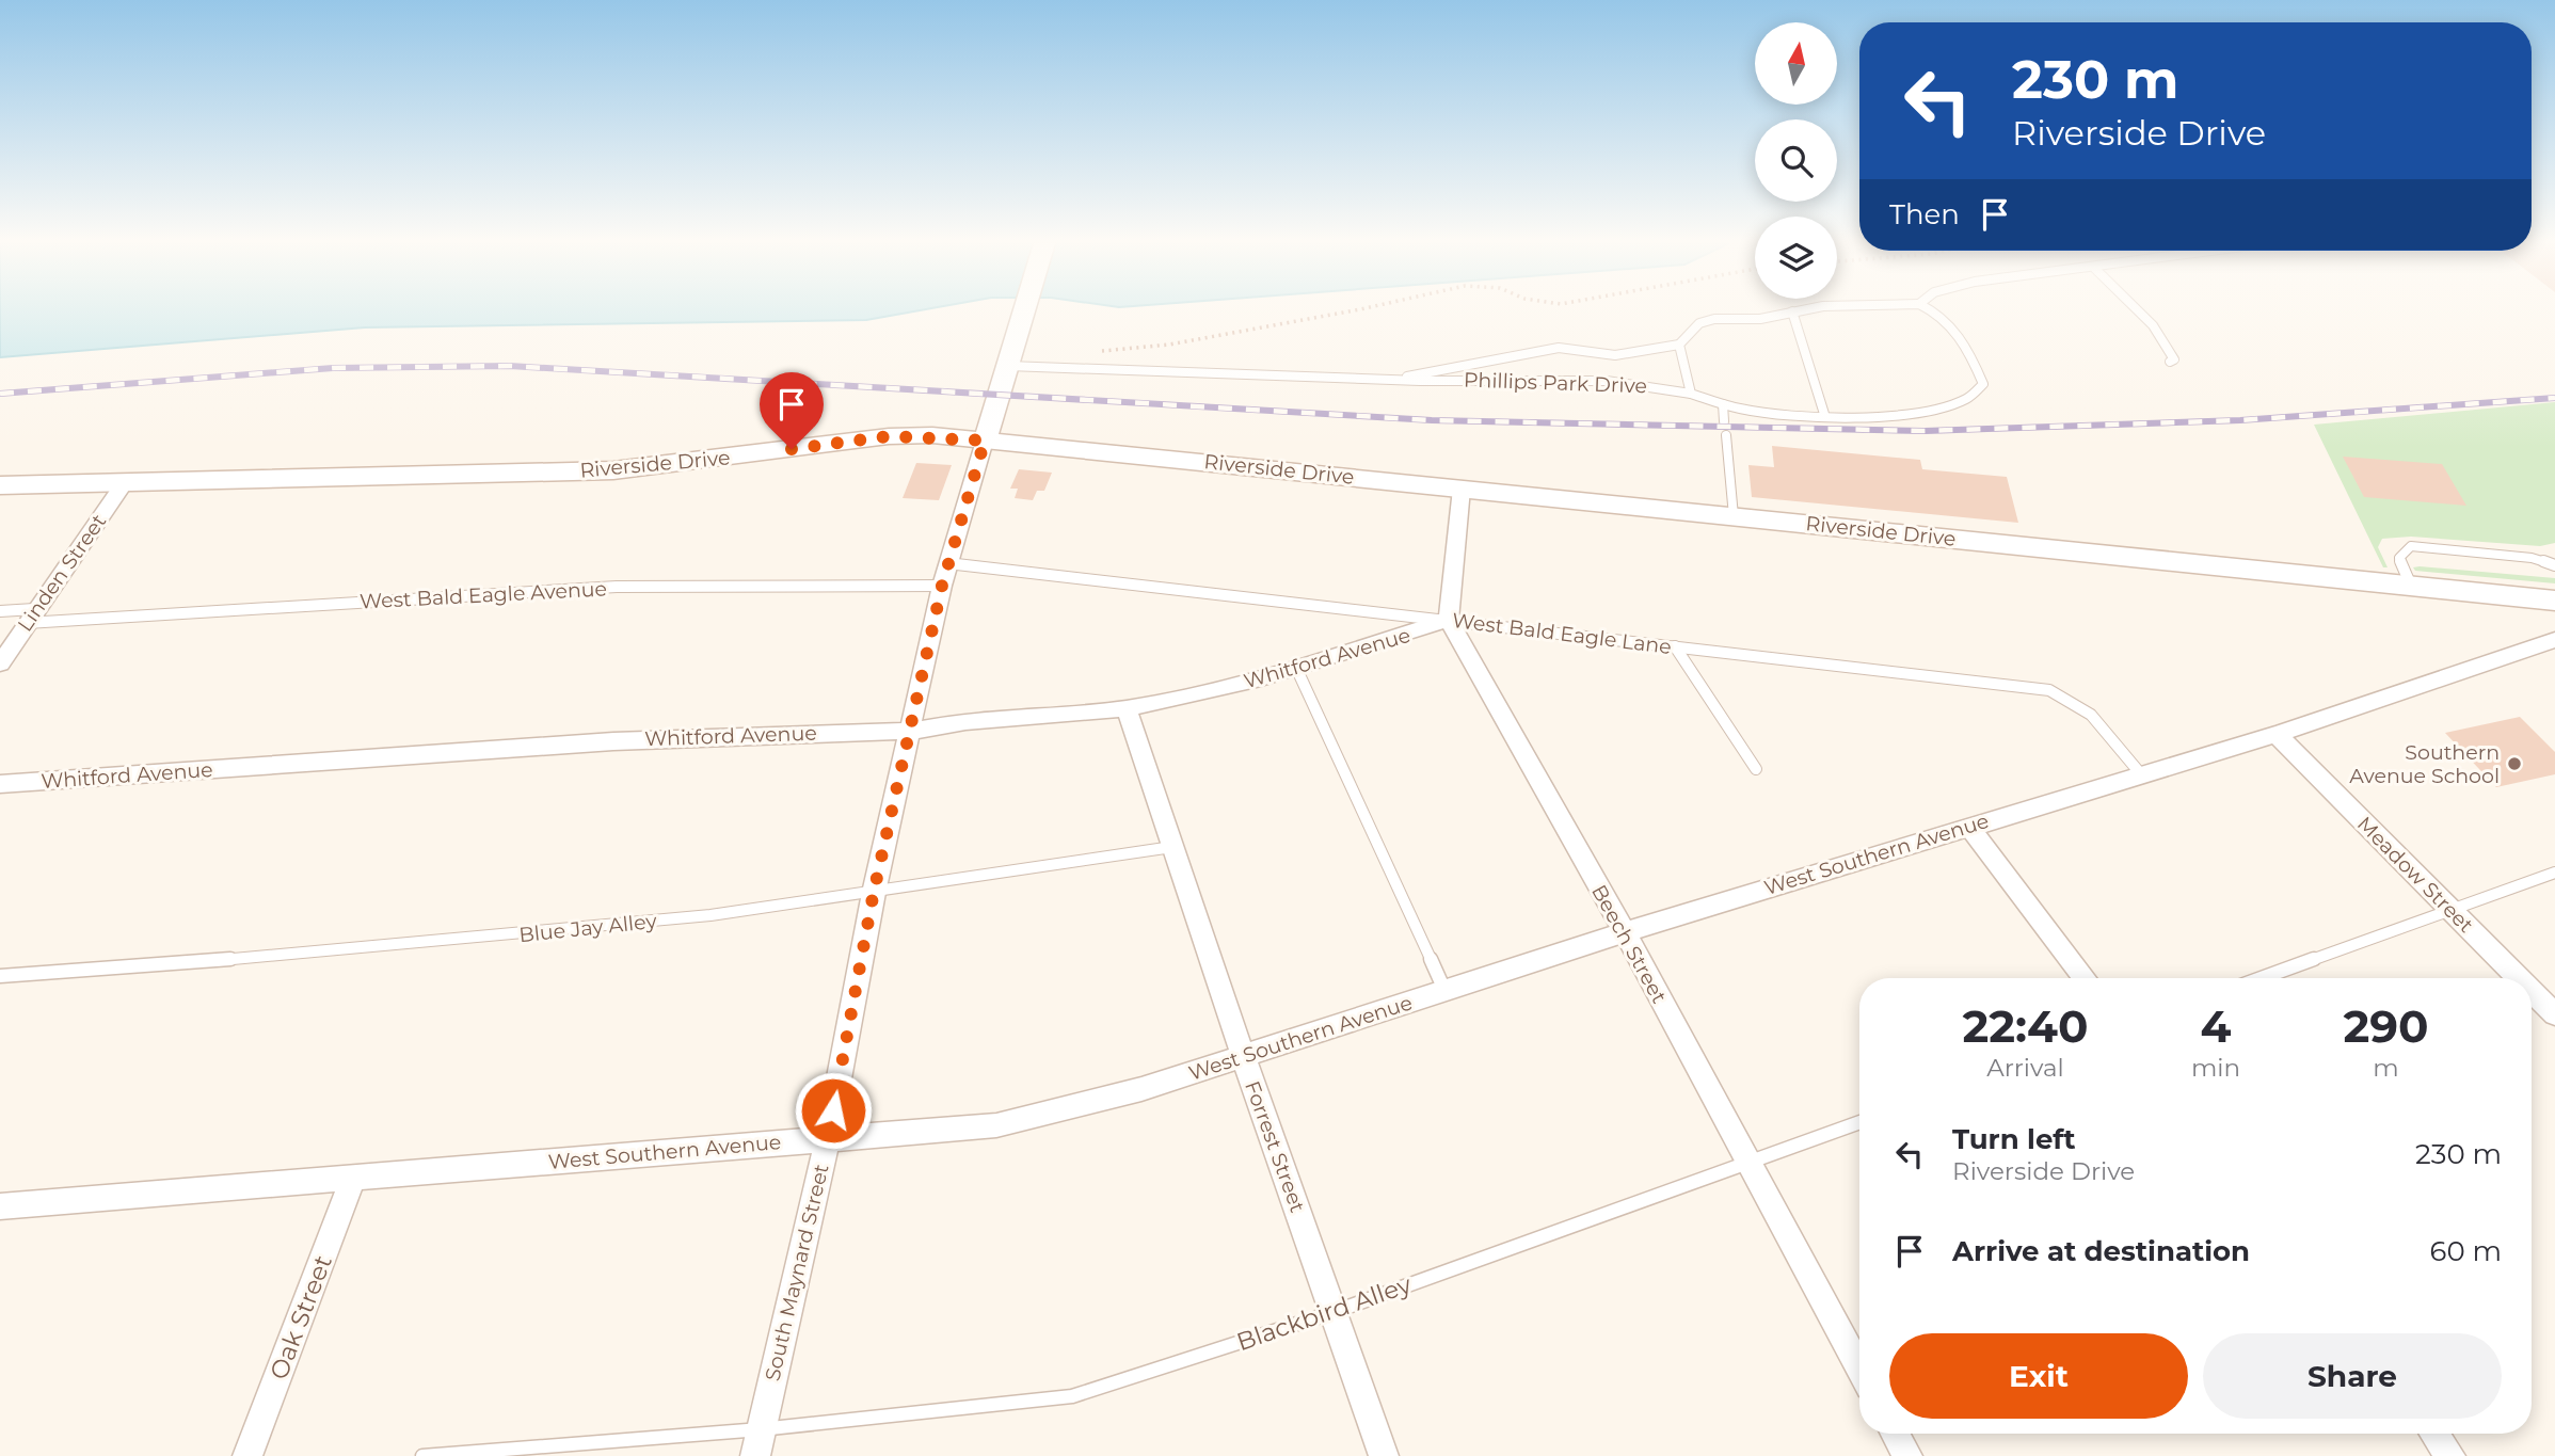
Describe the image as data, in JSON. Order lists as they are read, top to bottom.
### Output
{
  "streets": {
    "main road": ["Riverside Drive", "South Maynard Street"],
    "street": [
      "Linden Street",
      "Whitford Avenue",
      "West Southern Avenue",
      "Meadow Street",
      "Beech Street",
      "Forrest Street",
      "Oak Street"
    ],
    "lane": [
      "Phillips Park Drive",
      "West Bald Eagle Avenue",
      "West Bald Eagle Lane",
      "Blue Jay Alley",
      "Blackbird Alley"
    ]
  },
  "crossings": [
    ["Phillips Park Drive", "South Maynard Street"],
    ["Riverside Drive", "Linden Street"],
    ["Riverside Drive", "South Maynard Street"],
    ["Linden Street", "West Bald Eagle Avenue"],
    ["West Bald Eagle Avenue", "West Bald Eagle Lane"],
    ["West Bald Eagle Avenue", "South Maynard Street"],
    ["West Bald Eagle Lane", "Whitford Avenue"],
    ["West Bald Eagle Lane", "West Southern Avenue"],
    ["West Bald Eagle Lane", "Beech Street"],
    ["West Bald Eagle Lane", "South Maynard Street"],
    ["Whitford Avenue", "Beech Street"],
    ["Whitford Avenue", "Forrest Street"],
    ["Whitford Avenue", "South Maynard Street"],
    ["West Southern Avenue", "Meadow Street"],
    ["West Southern Avenue", "Beech Street"],
    ["West Southern Avenue", "Forrest Street"],
    ["West Southern Avenue", "South Maynard Street"],
    ["West Southern Avenue", "Oak Street"],
    ["Blue Jay Alley", "Forrest Street"],
    ["Blue Jay Alley", "South Maynard Street"],
    ["Beech Street", "Blackbird Alley"],
    ["Forrest Street", "Blackbird Alley"],
    ["South Maynard Street", "Blackbird Alley"]
  ],
  "places": ["Southern Avenue School"],
  "north": "top",
  "page": {
    "turn": ["230 m", "Riverside Drive"],
    "then": "Then",
    "eta": [
      "22:40",
      "Arrival",
      "4",
      "min",
      "290",
      "m"
    ],
    "list": [
      {
        "name": "Turn left",
        "note": "Riverside Drive",
        "value": "230 m"
      },
      {
        "name": "Arrive at destination",
        "value": "60 m"
      }
    ],
    "buttons": ["Exit", "Share"]
  }
}
